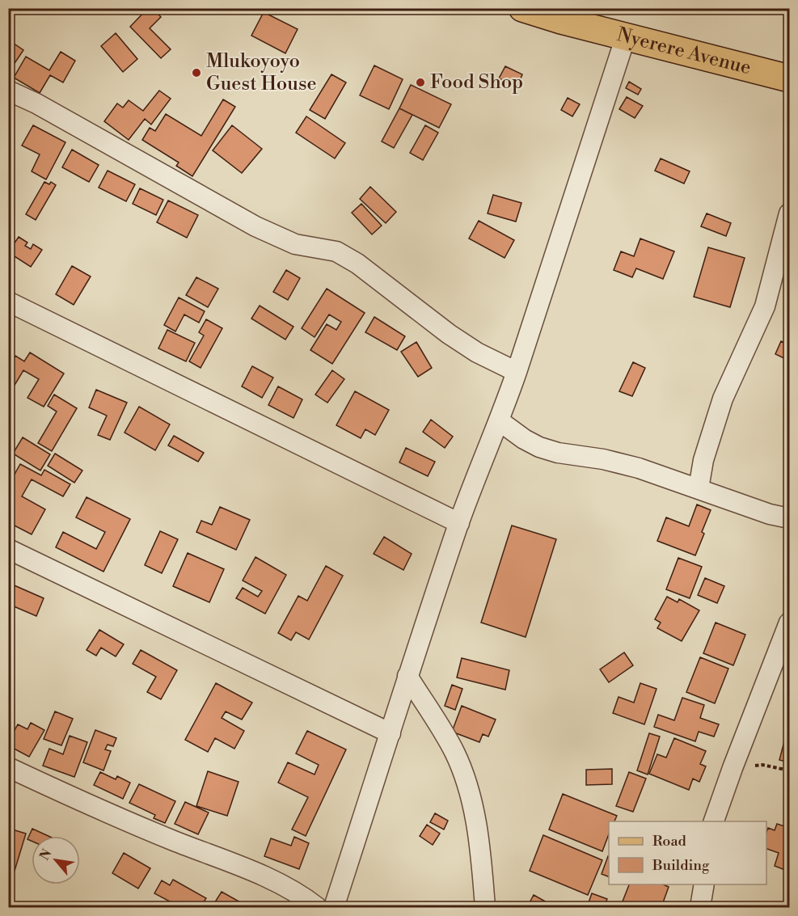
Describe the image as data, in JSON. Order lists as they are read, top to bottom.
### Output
{
  "streets": {
    "main road": ["Nyerere Avenue"]
  },
  "places": ["Mlukoyoyo Guest House", "Food Shop"],
  "legend": ["Road", "Building"],
  "north": "top left"
}
